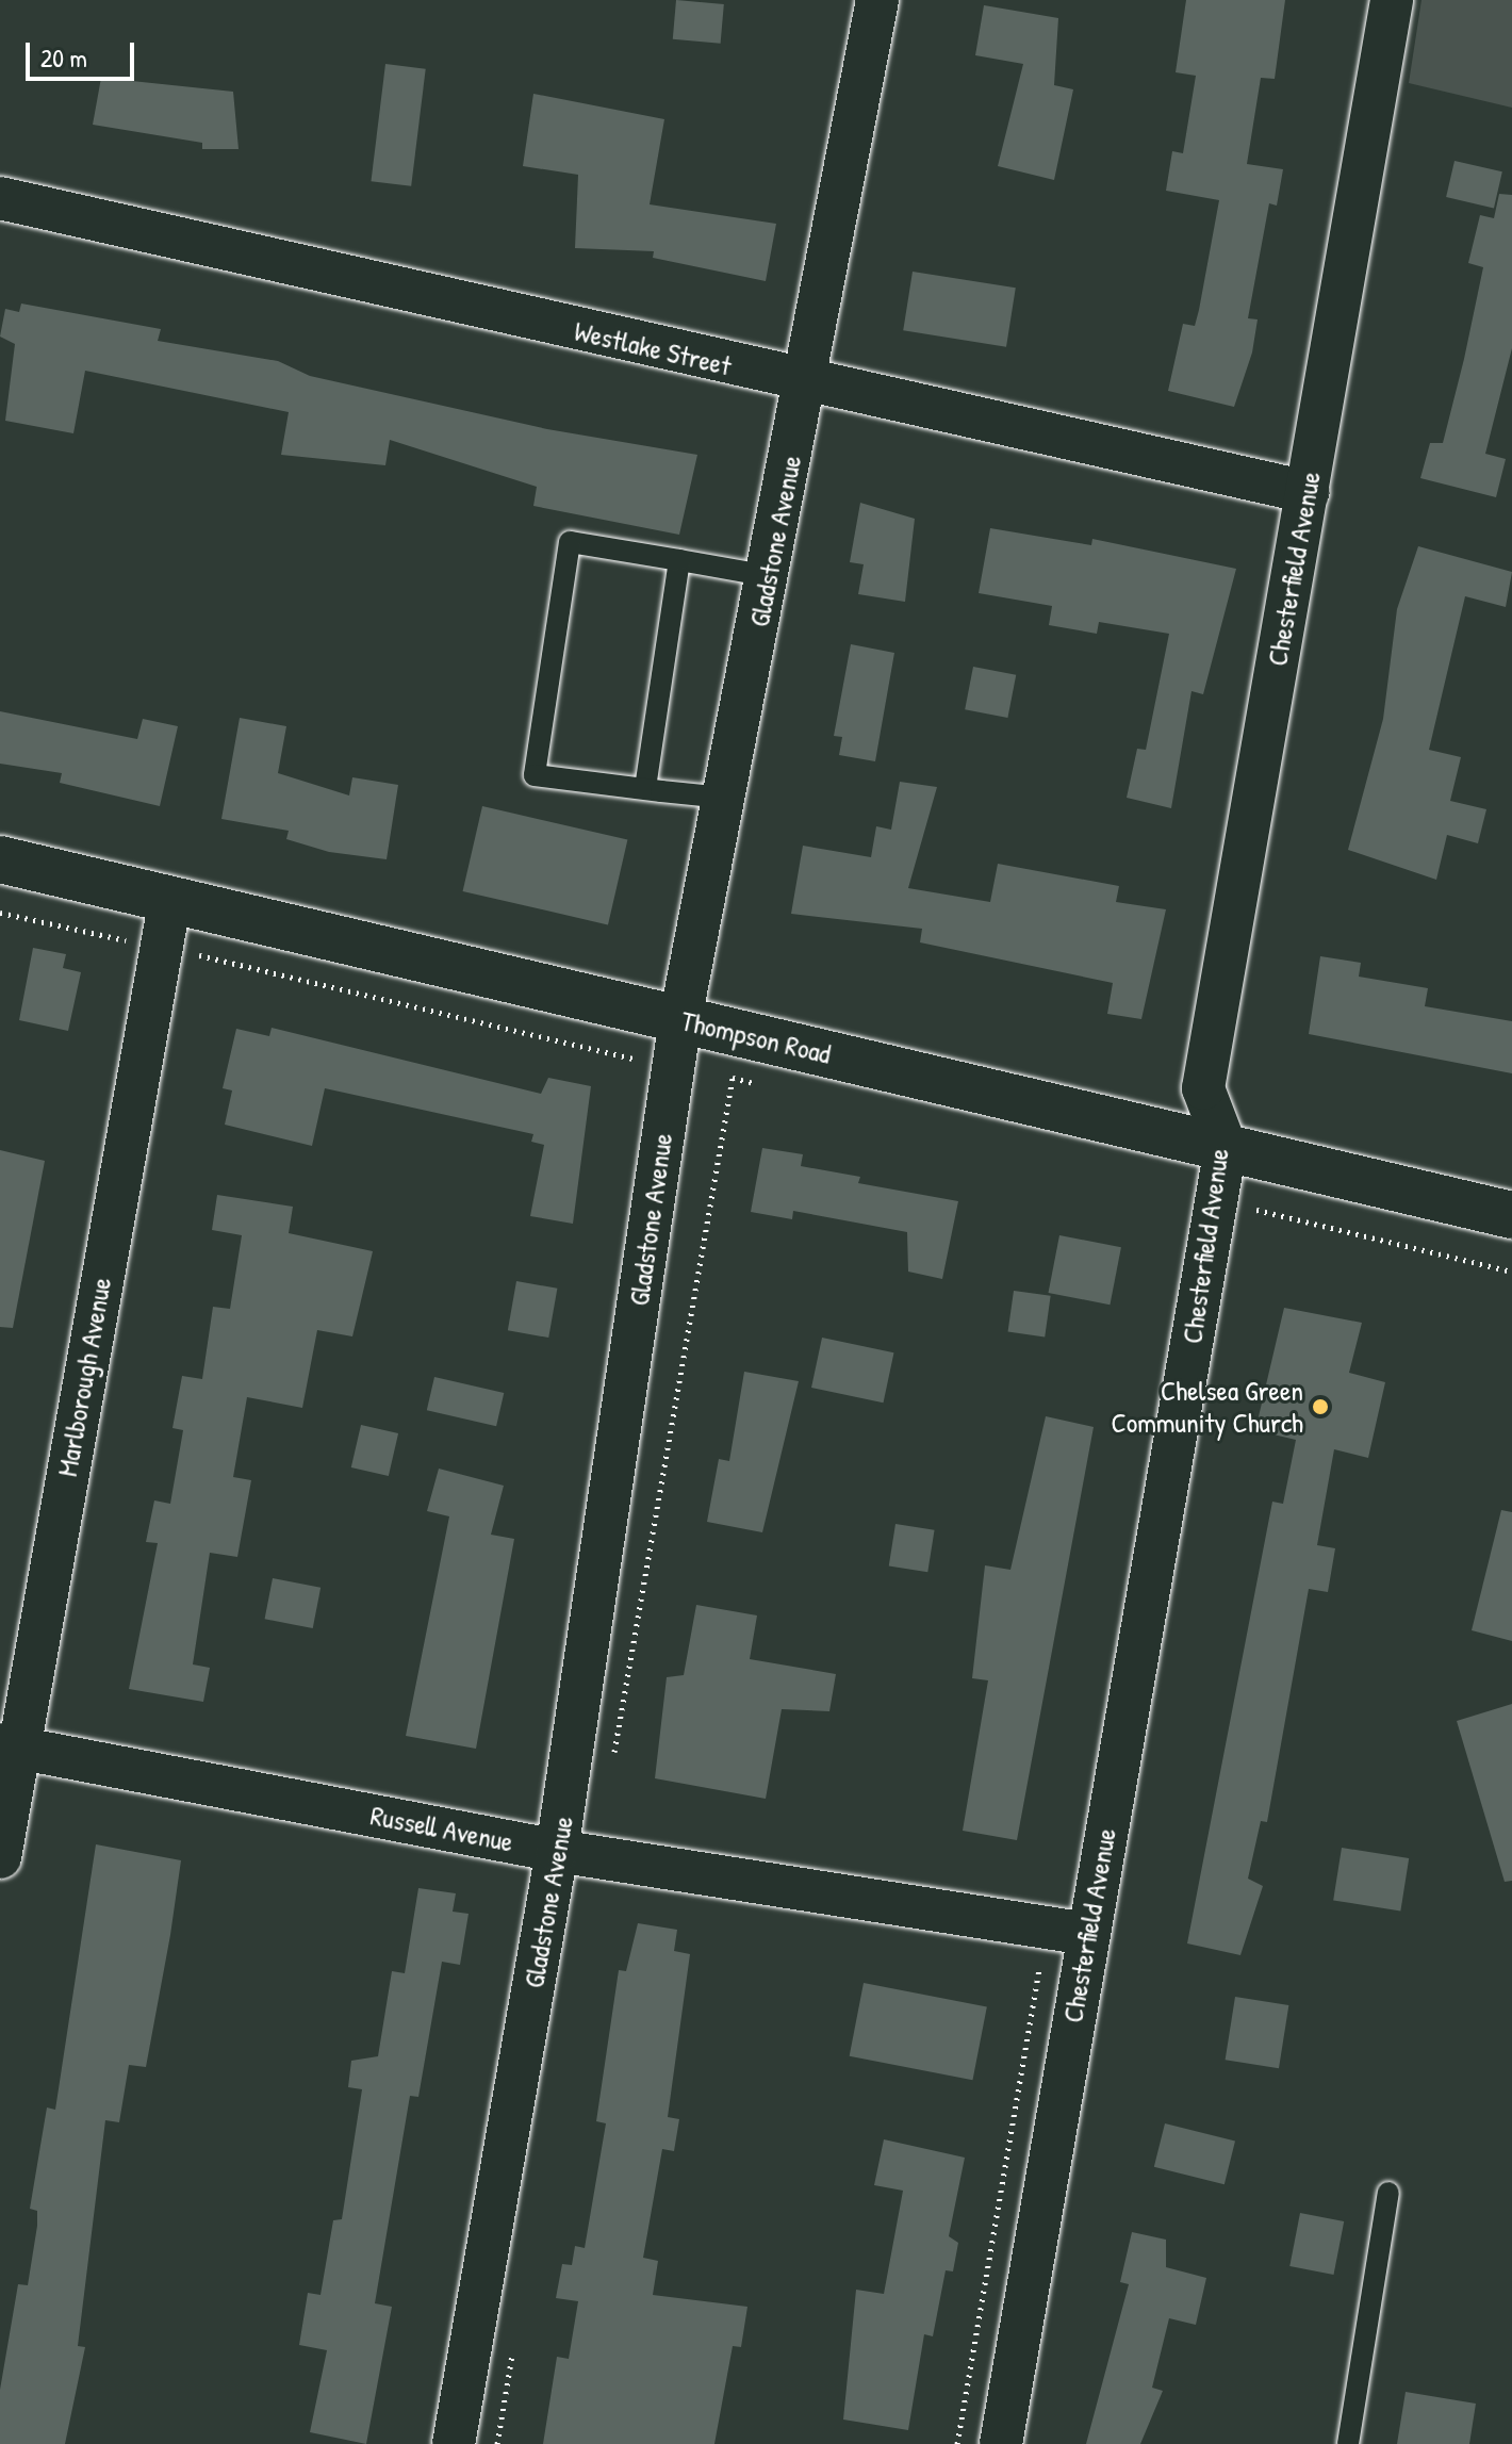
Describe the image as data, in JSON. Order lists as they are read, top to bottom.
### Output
{
  "streets": {
    "street": [
      "Westlake Street",
      "Gladstone Avenue",
      "Chesterfield Avenue",
      "Thompson Road",
      "Marlborough Avenue",
      "Russell Avenue"
    ]
  },
  "crossings": [
    ["Westlake Street", "Gladstone Avenue"],
    ["Westlake Street", "Chesterfield Avenue"],
    ["Gladstone Avenue", "Thompson Road"],
    ["Gladstone Avenue", "Russell Avenue"],
    ["Chesterfield Avenue", "Thompson Road"],
    ["Chesterfield Avenue", "Russell Avenue"],
    ["Thompson Road", "Marlborough Avenue"],
    ["Marlborough Avenue", "Russell Avenue"]
  ],
  "places": ["Chelsea Green Community Church"],
  "scale_bar": "20 m"
}
